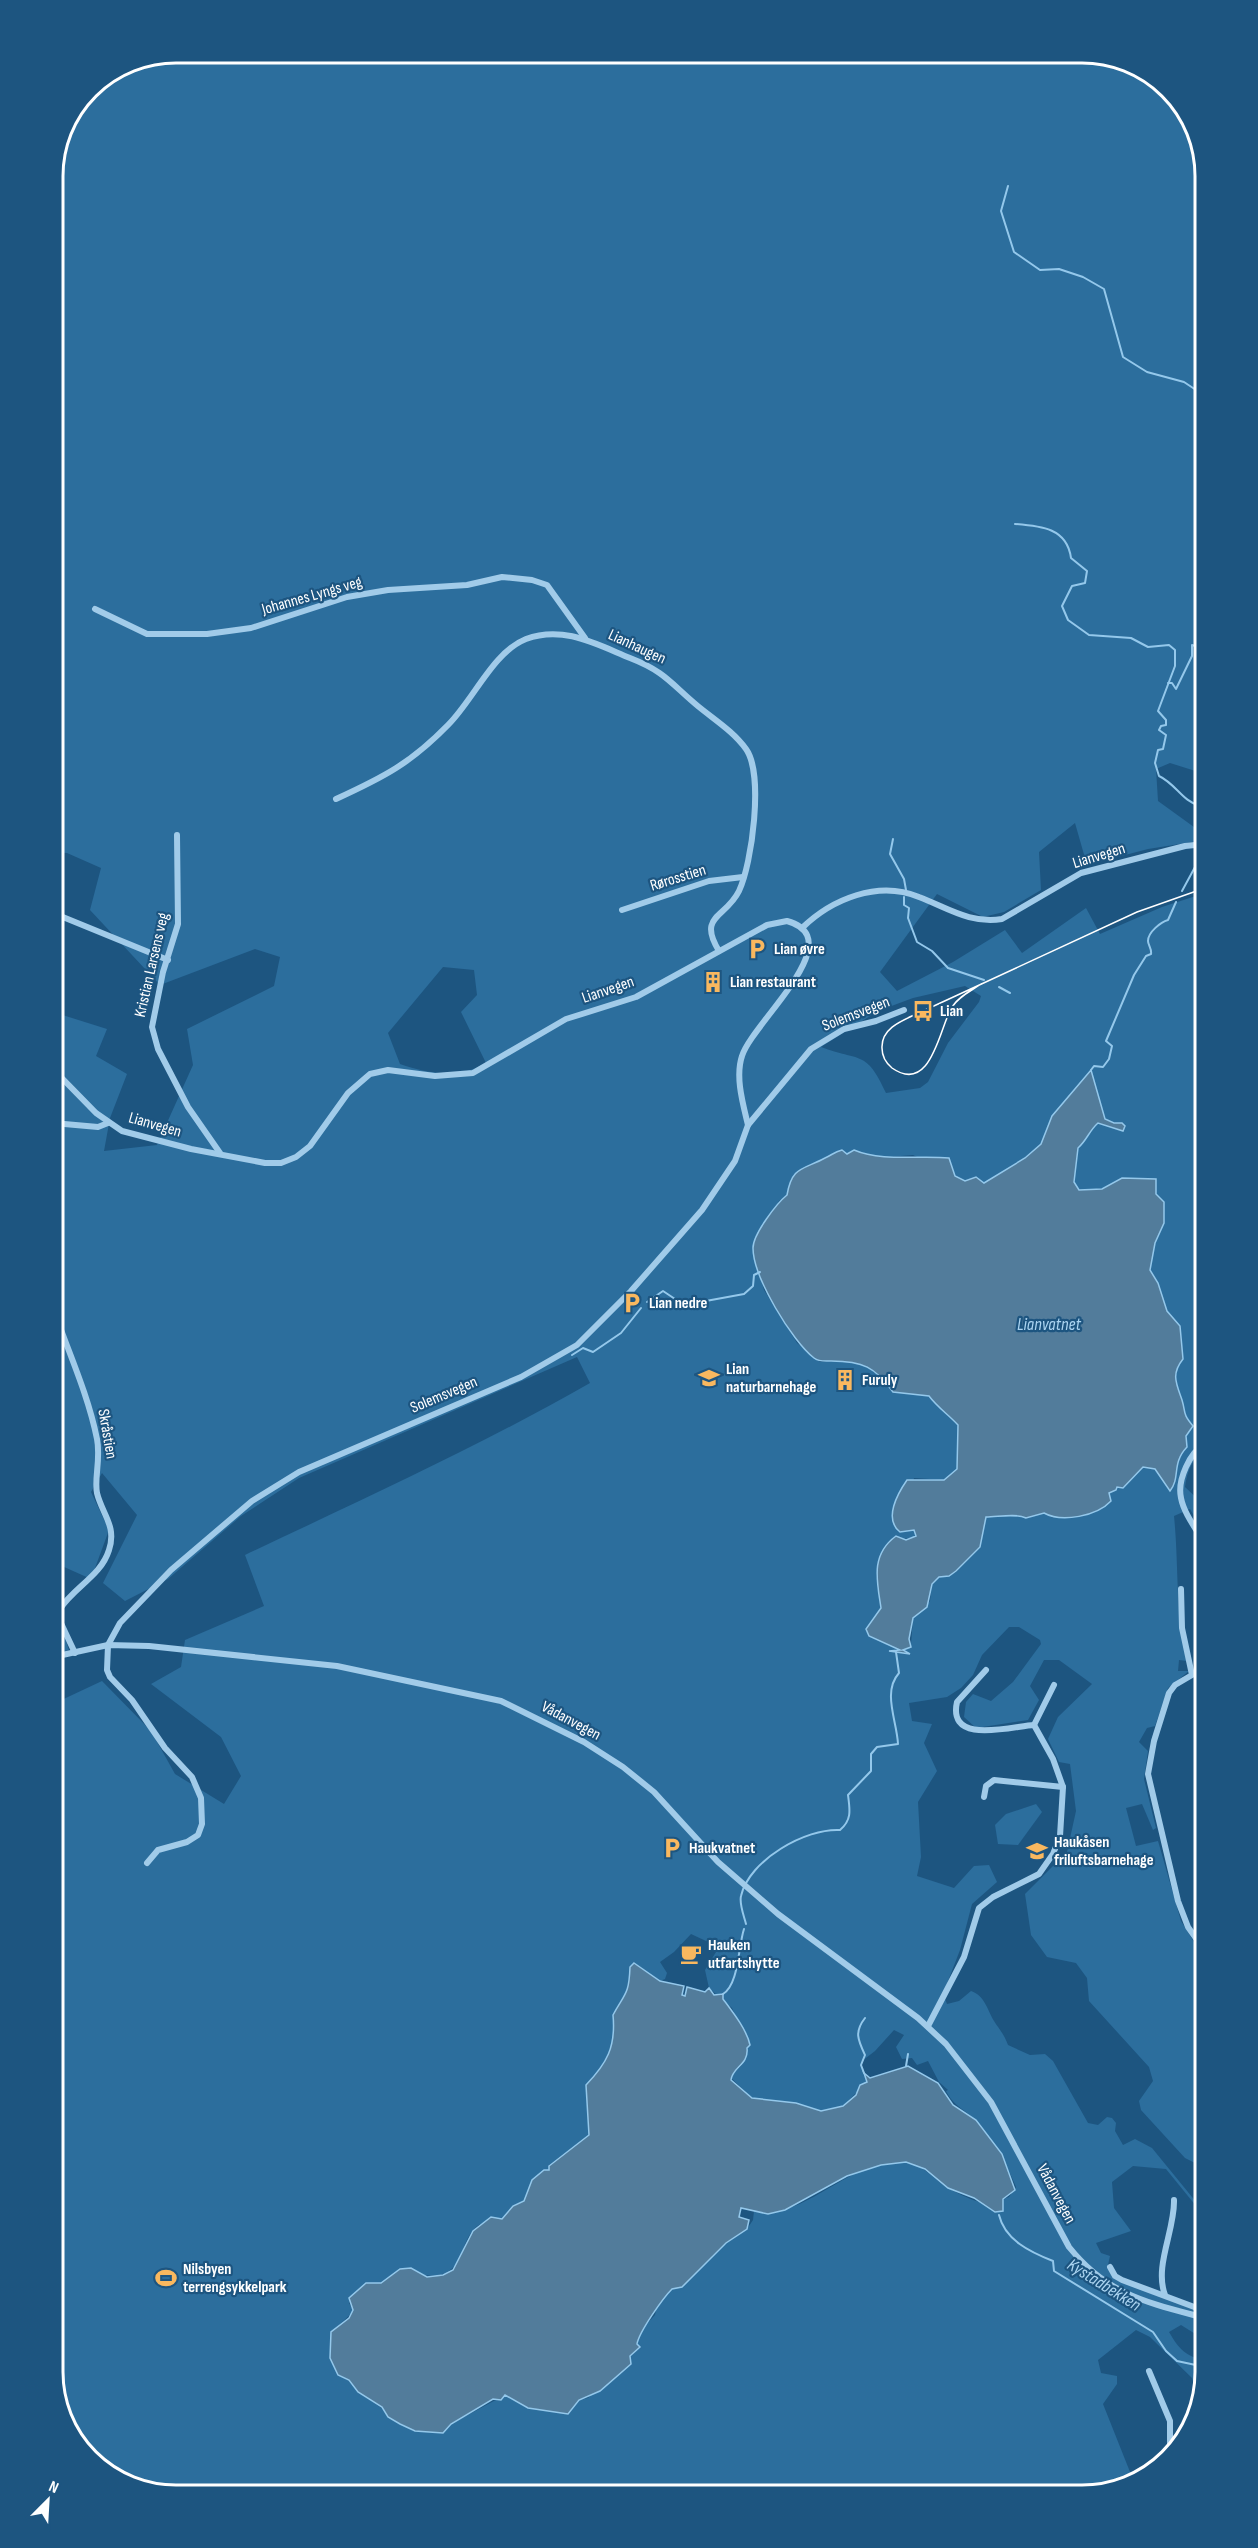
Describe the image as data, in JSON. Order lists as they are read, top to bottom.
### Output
{
  "streets": {
    "street": [
      "Johannes Lyngs veg",
      "Lianhaugen",
      "Lianvegen",
      "Rørosstien",
      "Kristian Larsens veg",
      "Solemsvegen",
      "Skråstien",
      "Vådanvegen"
    ]
  },
  "crossings": [
    ["Johannes Lyngs veg", "Lianhaugen"],
    ["Lianhaugen", "Lianvegen"],
    ["Lianhaugen", "Rørosstien"],
    ["Lianvegen", "Kristian Larsens veg"],
    ["Lianvegen", "Solemsvegen"],
    ["Solemsvegen", "Vådanvegen"],
    ["Skråstien", "Vådanvegen"]
  ],
  "water": ["Lianvatnet", "Kystadbekken"],
  "places": {
    "parking": ["Lian øvre", "Lian nedre", "Haukvatnet"],
    "building": ["Lian restaurant", "Furuly"],
    "bus stop": ["Lian"],
    "school or university": ["Lian naturbarnehage", "Haukåsen friluftsbarnehage"],
    "cafe": ["Hauken utfartshytte"],
    "sports": ["Nilsbyen terrengsykkelpark"]
  },
  "north": "top right"
}
